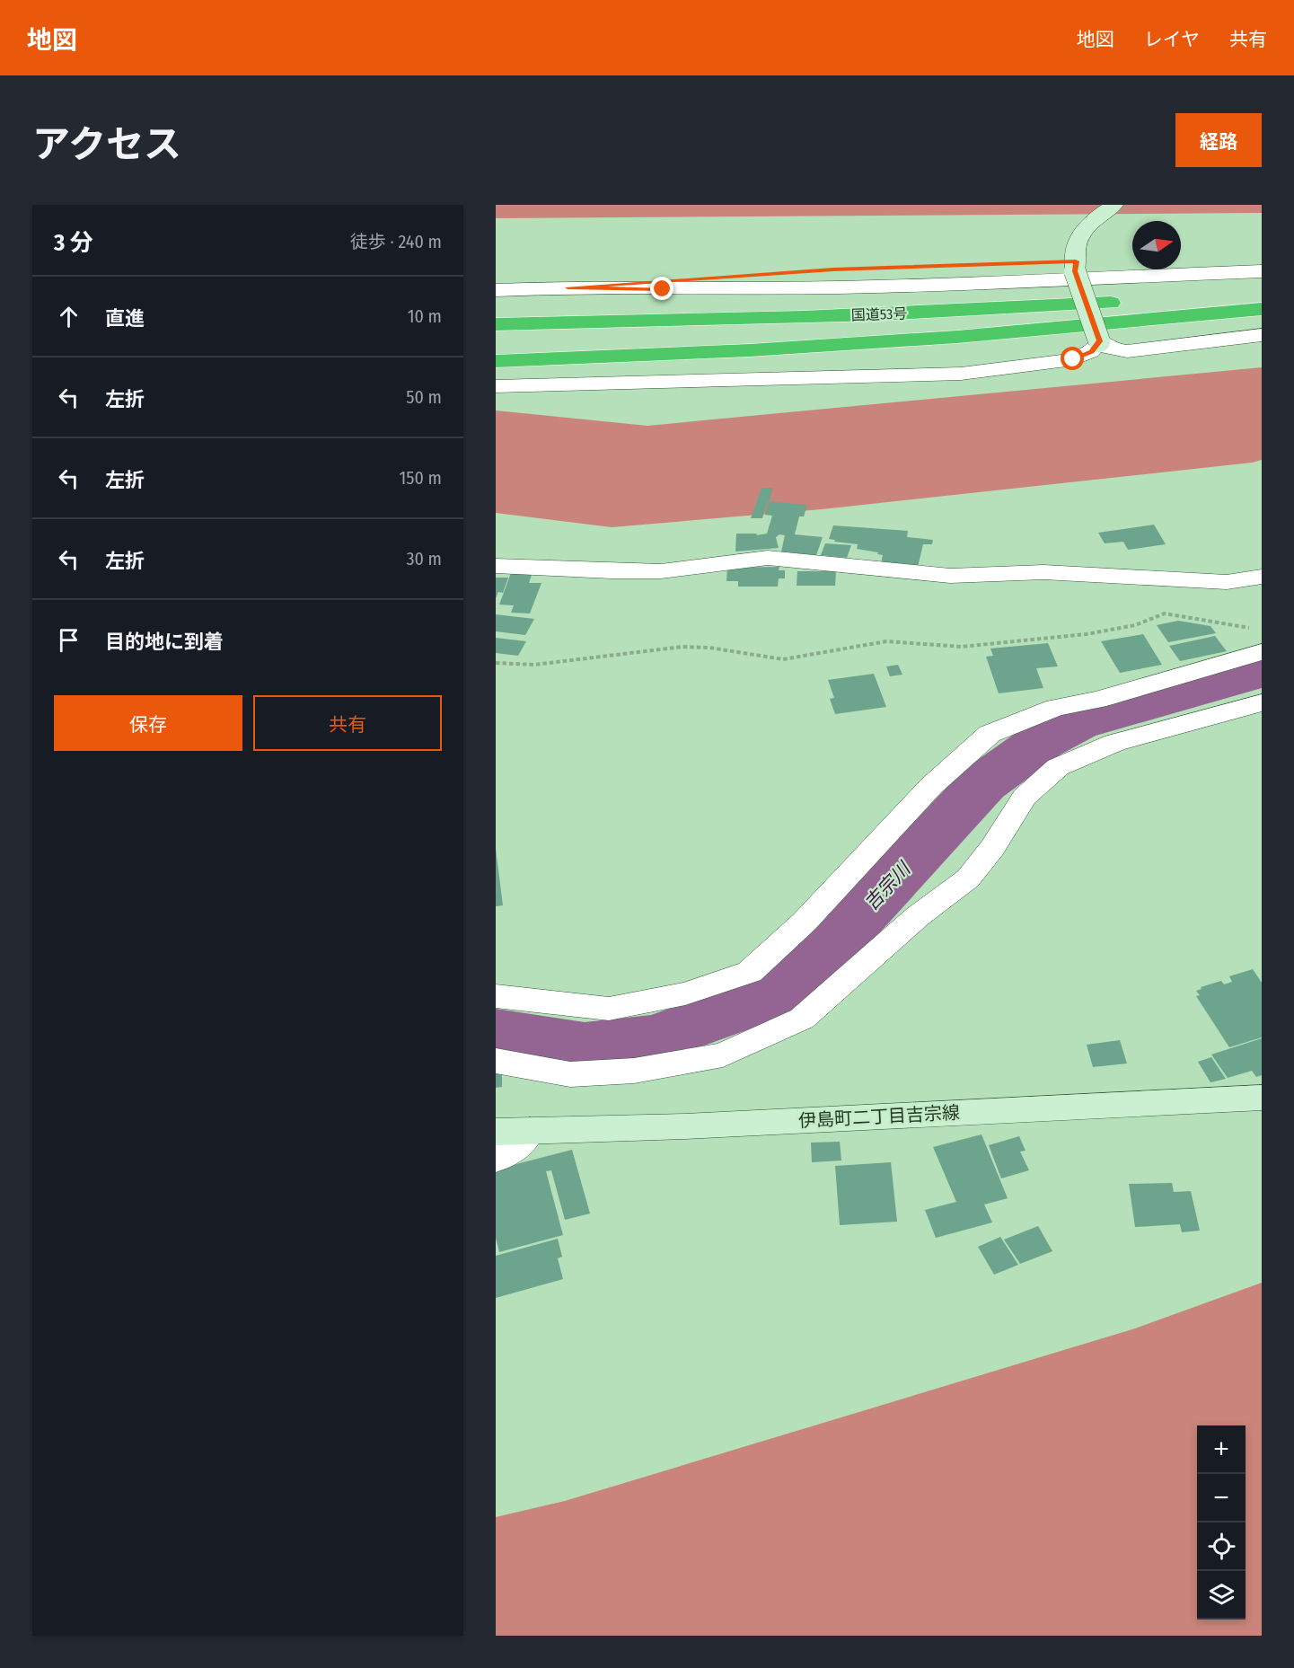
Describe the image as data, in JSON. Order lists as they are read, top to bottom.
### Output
{
  "streets": {
    "highway": ["国道53号"],
    "street": ["伊島町二丁目吉宗線"]
  },
  "water": ["吉宗川"],
  "north": "right",
  "page": {
    "header": "地図",
    "nav": ["地図", "レイヤ", "共有"],
    "title": "アクセス",
    "buttons": [
      "経路",
      ["保存", "共有"]
    ],
    "heading": ["3 分", "徒歩 · 240 m"],
    "list": [
      ["直進", "10 m"],
      ["左折", "50 m"],
      ["左折", "150 m"],
      ["左折", "30 m"],
      "目的地に到着"
    ],
    "map_buttons": ["+", "−"]
  }
}
